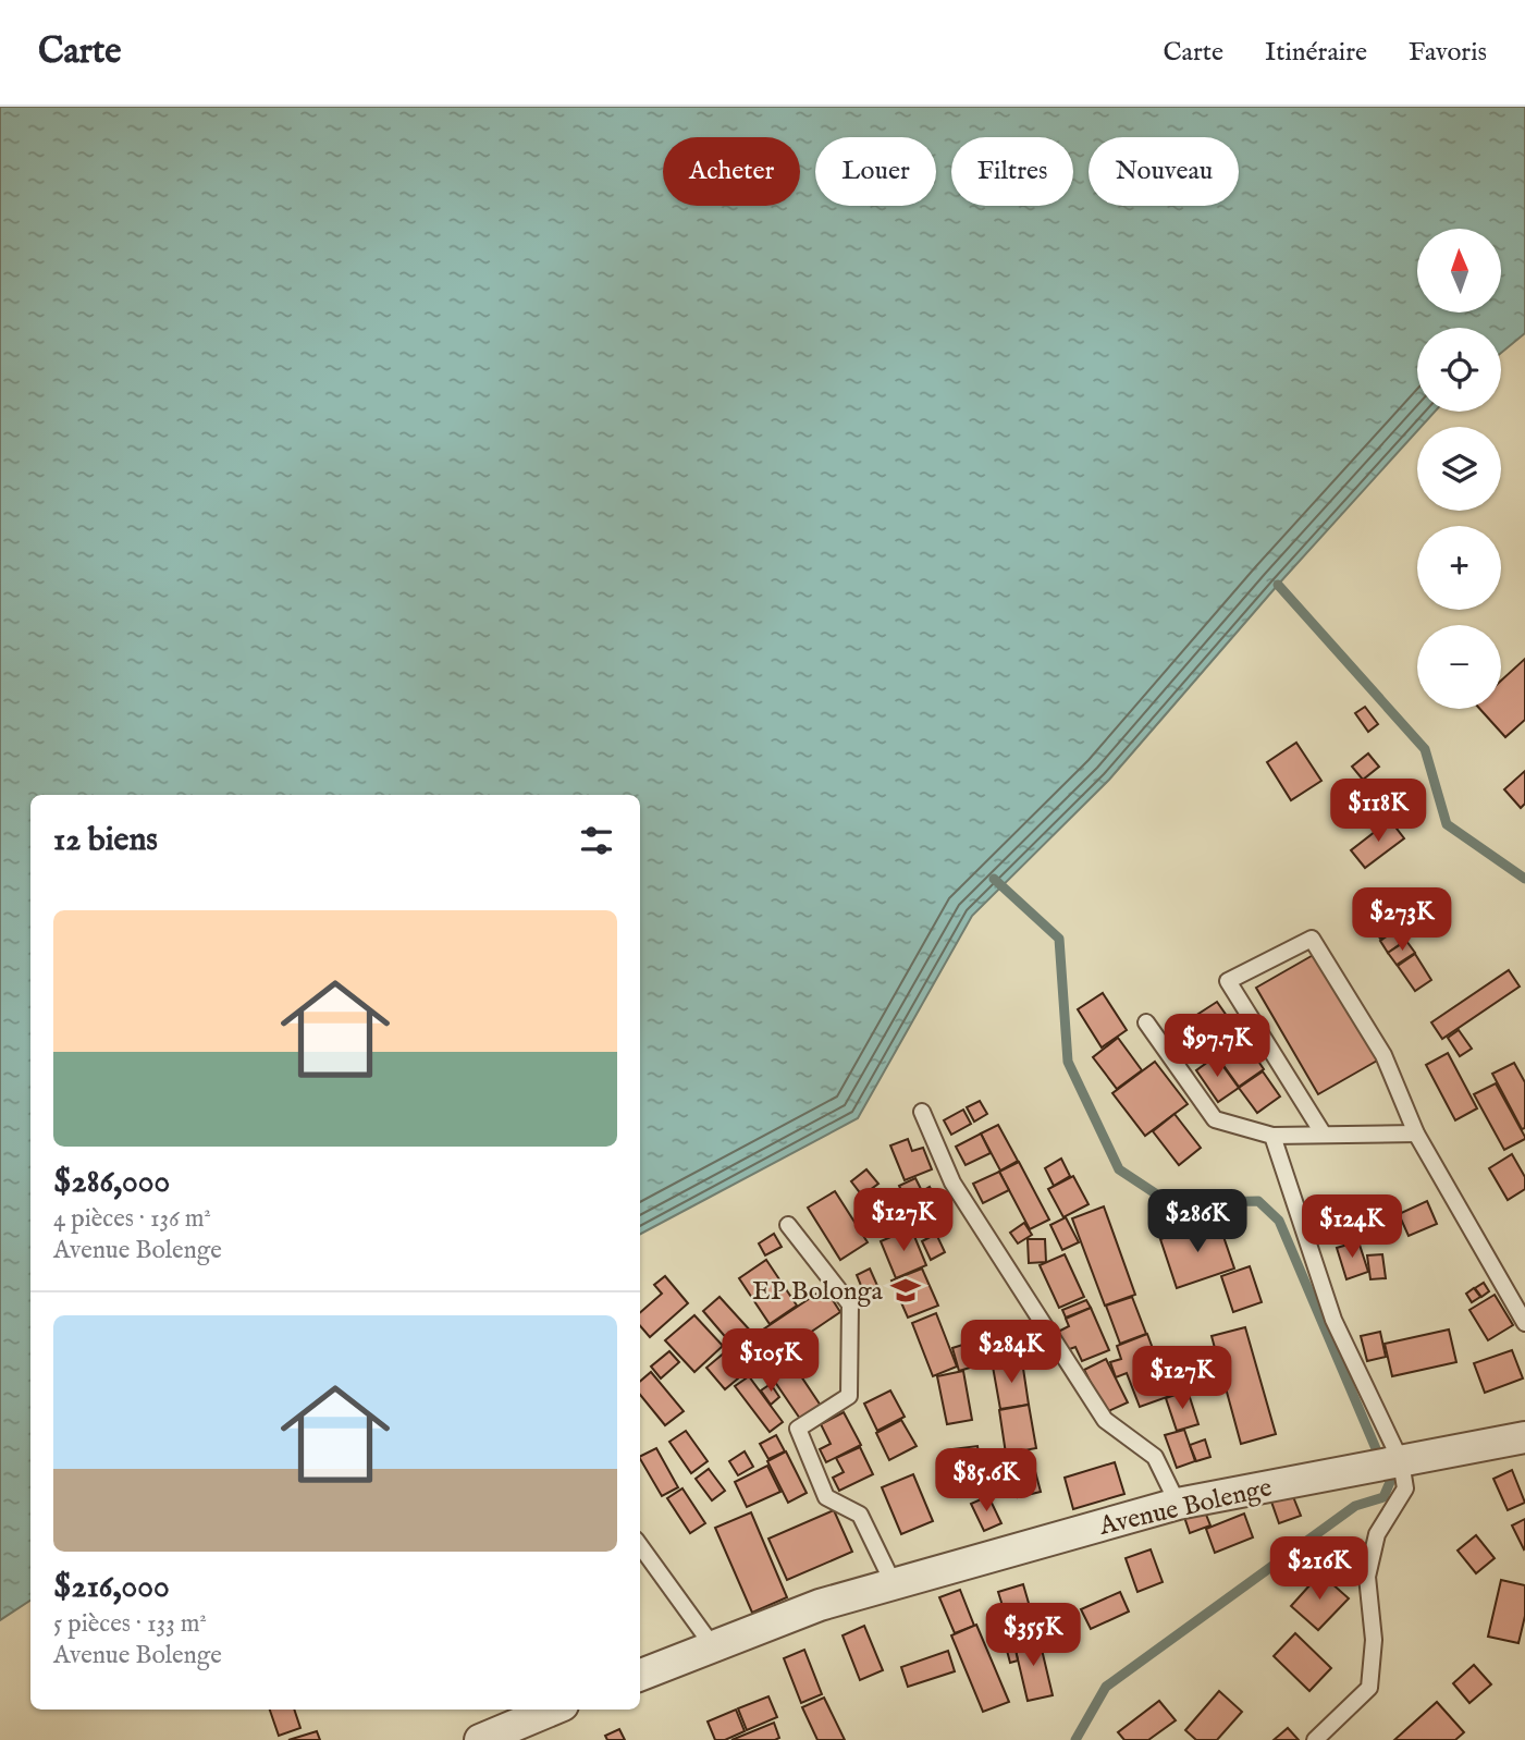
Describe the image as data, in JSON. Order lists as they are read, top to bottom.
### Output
{
  "streets": {
    "street": ["Avenue Bolenge"]
  },
  "places": {
    "school or university": ["EP Bolonga"]
  },
  "north": "top",
  "page": {
    "header": "Carte",
    "nav": ["Carte", "Itinéraire", "Favoris"],
    "chip": [
      "Acheter",
      "Louer",
      "Filtres",
      "Nouveau"
    ],
    "map_buttons": ["+", "−"],
    "price": [
      "$118K",
      "$273K",
      "$97.7K",
      "$127K",
      "$286K",
      "$124K",
      "$284K",
      "$105K",
      "$127K",
      "$85.6K",
      "$216K",
      "$355K"
    ],
    "heading": "12 biens",
    "list": [
      {
        "name": "$286,000",
        "note": "4 pièces · 136 m² · Avenue Bolenge"
      },
      {
        "name": "$216,000",
        "note": "5 pièces · 133 m² · Avenue Bolenge"
      }
    ]
  }
}
